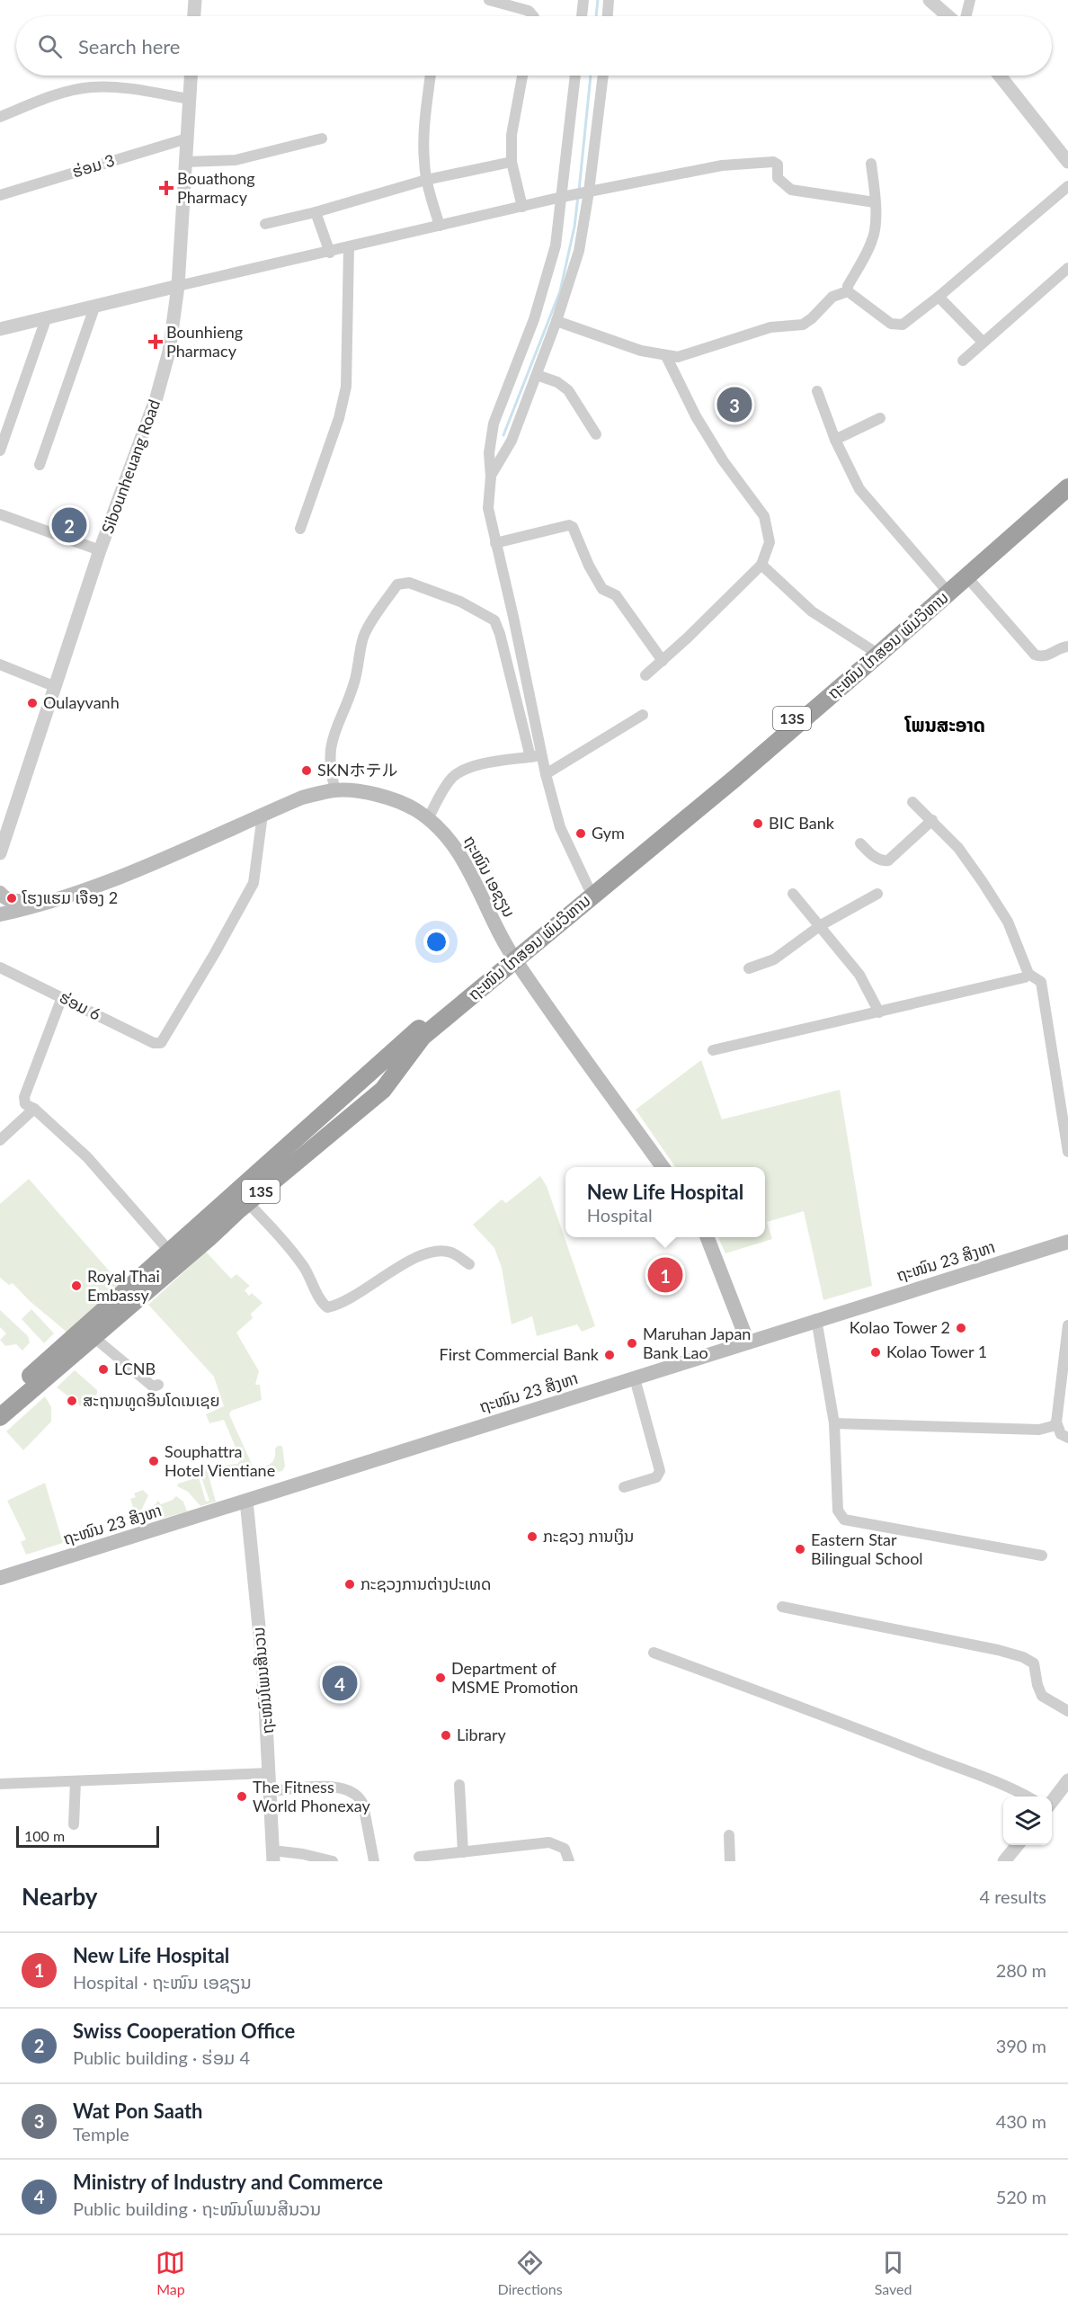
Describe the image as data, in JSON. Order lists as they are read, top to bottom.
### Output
{
  "streets": {
    "highway": ["ຖະໜົນ ໄກສອນ ພົມວິຫານ", "13S"],
    "main road": ["ຖະໜົນ ເອຊຽນ", "ຖະໜົນ 23 ສິງຫາ"],
    "street": [
      "ຮ່ອມ 3",
      "Sibounheuang Road",
      "ຮ່ອມ 6",
      "ຖະໜົນໂພນສີນວນ"
    ]
  },
  "crossings": [
    ["ຮ່ອມ 3", "Sibounheuang Road"],
    ["ຖະໜົນ ໄກສອນ ພົມວິຫານ", "ຖະໜົນ ເອຊຽນ"],
    ["ຖະໜົນ ເອຊຽນ", "ຮ່ອມ 6"],
    ["ຖະໜົນ 23 ສິງຫາ", "ຖະໜົນໂພນສີນວນ"]
  ],
  "districts": ["ໂພນສະອາດ"],
  "places": {
    "health": ["Bouathong Pharmacy", "Bounhieng Pharmacy"],
    "other": [
      "Oulayvanh",
      "SKNホテル",
      "BIC Bank",
      "Gym",
      "ໂຮງແຮມ ເຈືອງ 2",
      "Royal Thai Embassy",
      "Kolao Tower 2",
      "Maruhan Japan Bank Lao",
      "Kolao Tower 1",
      "First Commercial Bank",
      "LCNB",
      "ສະຖານທູດອິນໂດເນເຊຍ",
      "Souphattra Hotel Vientiane",
      "ກະຊວງ ການເງິນ",
      "Eastern Star Bilingual School",
      "ກະຊວງການຕ່າງປະເທດ",
      "Department of MSME Promotion",
      "Library",
      "The Fitness World Phonexay"
    ]
  },
  "scale_bar": "100 m",
  "page": {
    "search": "Search here",
    "pins": [
      "3",
      "2",
      "1",
      "4"
    ],
    "popup": ["New Life Hospital", "Hospital"],
    "scale": "100 m",
    "heading": ["Nearby", "4 results"],
    "list": [
      {
        "mark": "1",
        "name": "New Life Hospital",
        "note": "Hospital · ຖະໜົນ ເອຊຽນ",
        "value": "280 m"
      },
      {
        "mark": "2",
        "name": "Swiss Cooperation Office",
        "note": "Public building · ຮ່ອມ 4",
        "value": "390 m"
      },
      {
        "mark": "3",
        "name": "Wat Pon Saath",
        "note": "Temple",
        "value": "430 m"
      },
      {
        "mark": "4",
        "name": "Ministry of Industry and Commerce",
        "note": "Public building · ຖະໜົນໂພນສີນວນ",
        "value": "520 m"
      }
    ],
    "nav": ["Map", "Directions", "Saved"]
  }
}
